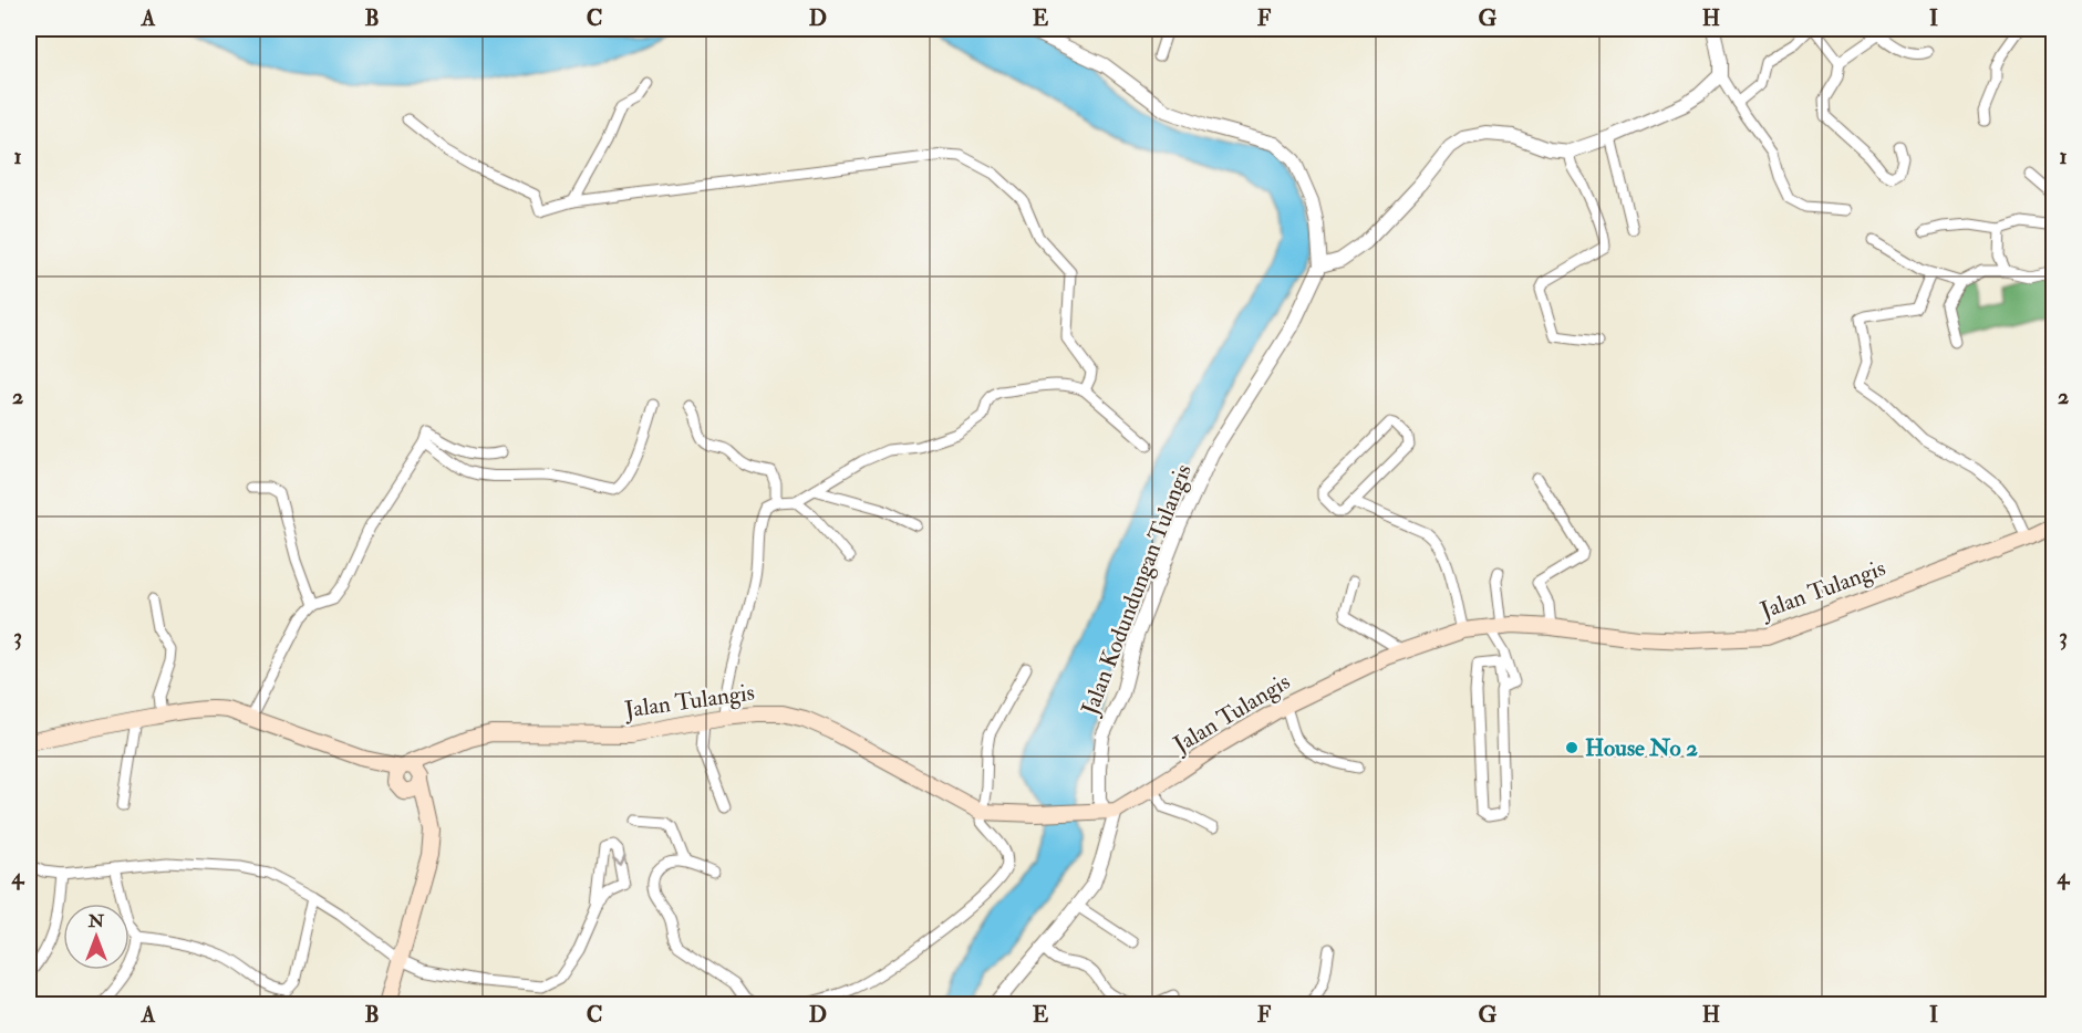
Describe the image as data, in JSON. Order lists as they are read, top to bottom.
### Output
{
  "streets": {
    "main road": ["Jalan Tulangis"],
    "street": ["Jalan Kodundungan Tulangis"]
  },
  "crossings": [
    ["Jalan Kodundungan Tulangis", "Jalan Tulangis"]
  ],
  "places": ["House No 2"],
  "north": "top",
  "grid": {
    "columns": [
      "A",
      "B",
      "C",
      "D",
      "E",
      "F",
      "G",
      "H",
      "I"
    ],
    "rows": [
      "1",
      "2",
      "3",
      "4"
    ]
  }
}
